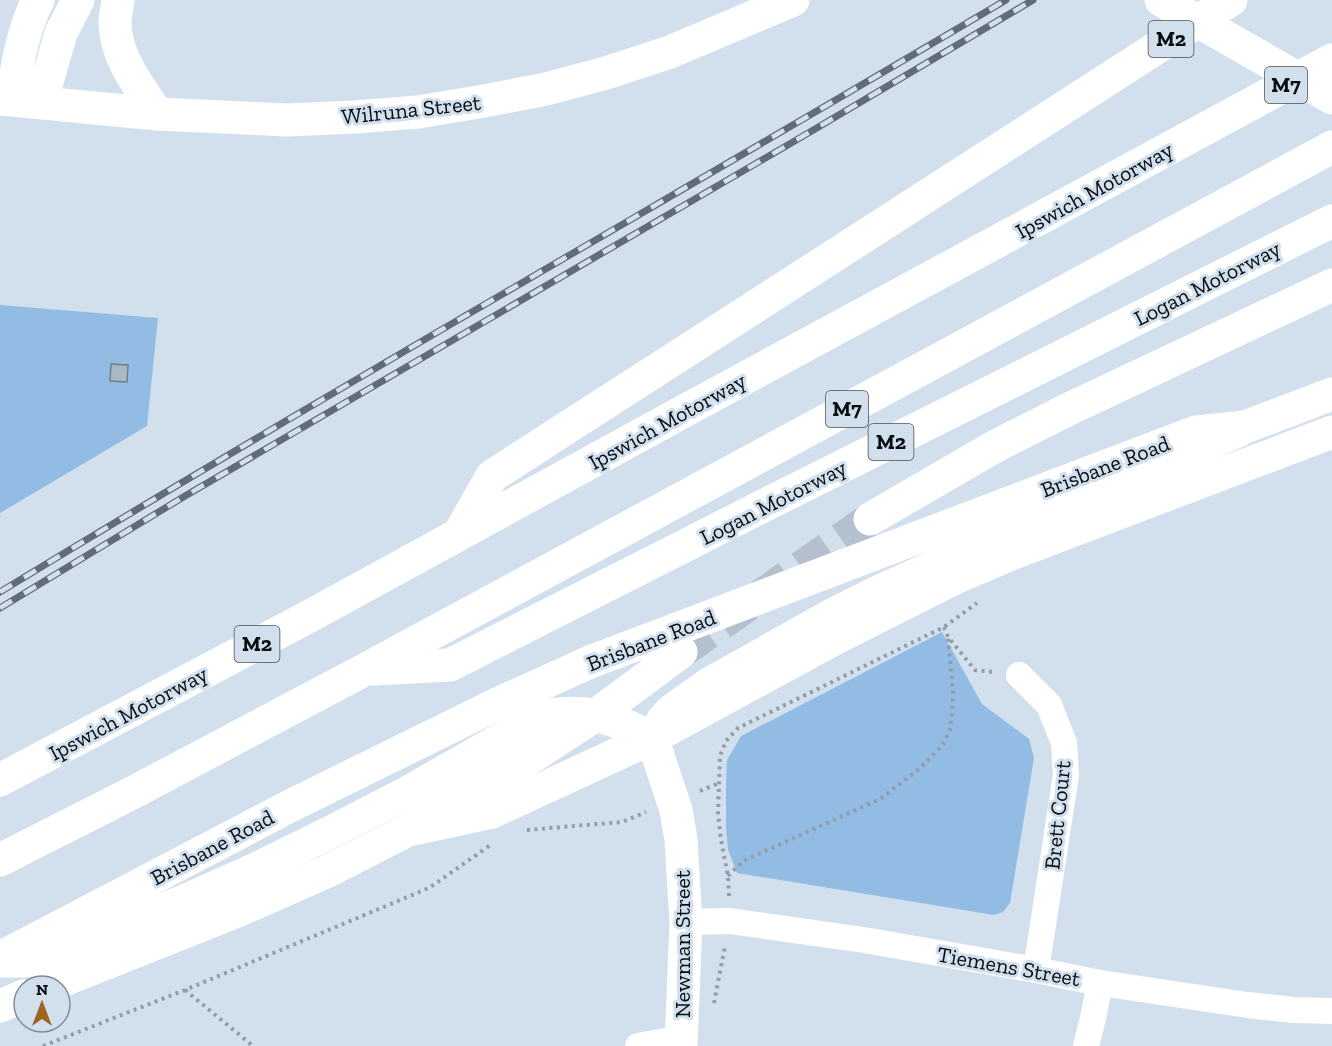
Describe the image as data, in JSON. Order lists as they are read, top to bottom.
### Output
{
  "streets": {
    "main road": [
      "M2",
      "M7",
      "Wilruna Street",
      "Ipswich Motorway",
      "Logan Motorway",
      "Brisbane Road",
      "Newman Street"
    ],
    "street": ["Brett Court", "Tiemens Street"]
  },
  "crossings": [
    ["M2", "M7"],
    ["M2", "Ipswich Motorway"],
    ["M2", "Logan Motorway"],
    ["M7", "Logan Motorway"],
    ["Brett Court", "Tiemens Street"],
    ["Newman Street", "Tiemens Street"]
  ],
  "north": "top"
}
